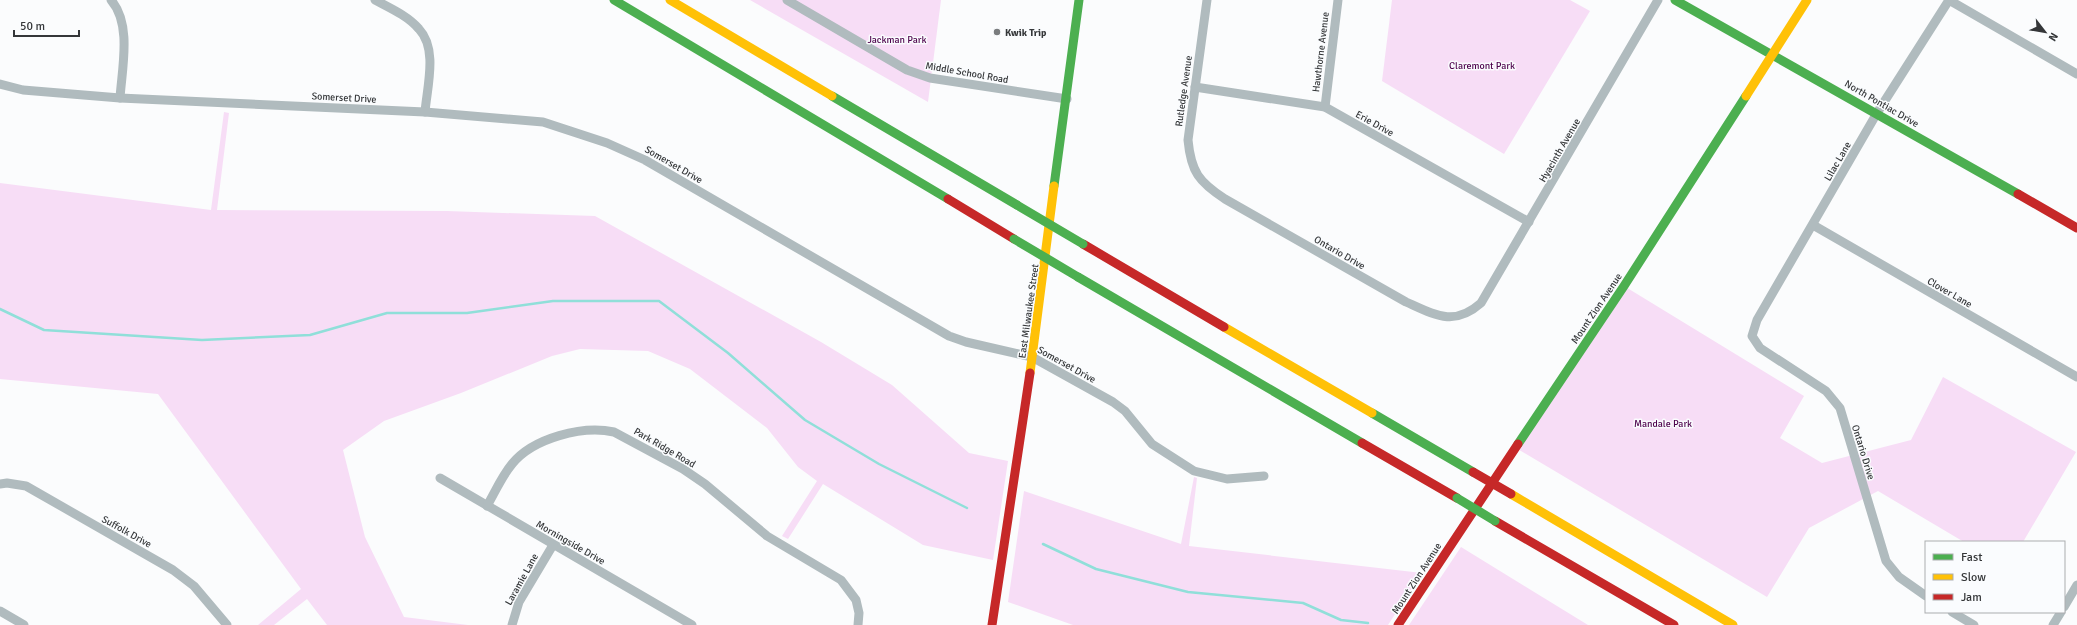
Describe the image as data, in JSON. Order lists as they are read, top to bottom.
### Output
{
  "streets": {
    "main road": ["North Pontiac Drive", "Mount Zion Avenue", "East Milwaukee Street"],
    "street": [
      "Hawthorne Avenue",
      "Middle School Road",
      "Rutledge Avenue",
      "Somerset Drive",
      "Erie Drive",
      "Hyacinth Avenue",
      "Lilac Lane",
      "Ontario Drive",
      "Clover Lane",
      "Park Ridge Road",
      "Suffolk Drive",
      "Morningside Drive",
      "Laramie Lane"
    ]
  },
  "crossings": [
    ["Hawthorne Avenue", "Erie Drive"],
    ["Middle School Road", "East Milwaukee Street"],
    ["Rutledge Avenue", "Erie Drive"],
    ["Rutledge Avenue", "Ontario Drive"],
    ["Somerset Drive", "East Milwaukee Street"],
    ["North Pontiac Drive", "Lilac Lane"],
    ["North Pontiac Drive", "Mount Zion Avenue"],
    ["Erie Drive", "Hyacinth Avenue"],
    ["Hyacinth Avenue", "Ontario Drive"],
    ["Lilac Lane", "Ontario Drive"],
    ["Lilac Lane", "Clover Lane"],
    ["Park Ridge Road", "Morningside Drive"],
    ["Morningside Drive", "Laramie Lane"]
  ],
  "parks": ["Jackman Park", "Claremont Park", "Mandale Park"],
  "places": ["Kwik Trip"],
  "legend": ["Fast", "Slow", "Jam"],
  "scale_bar": "50 m",
  "north": "bottom right"
}
